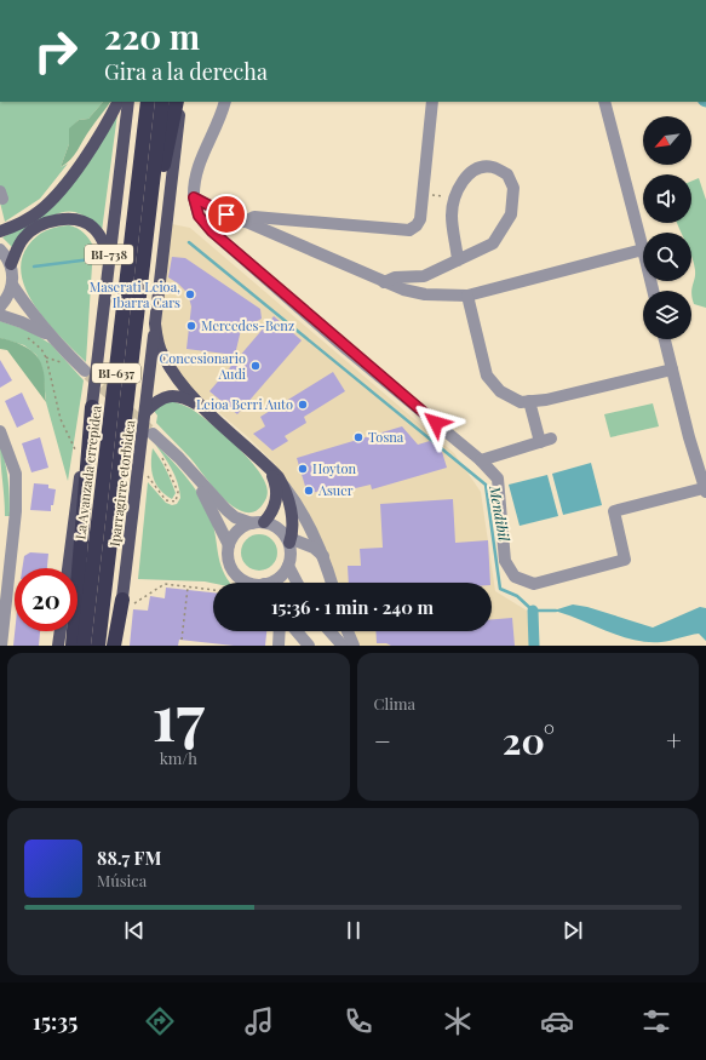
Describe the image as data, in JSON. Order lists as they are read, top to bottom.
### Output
{
  "streets": {
    "highway": ["BI-637", "La Avanzada errepidea"],
    "main road": ["BI-738", "Iparragirre etorbidea"]
  },
  "water": ["Mendibil"],
  "places": [
    "Maserati Leioa, Ibarra Cars",
    "Mercedes-Benz",
    "Concesionario Audi",
    "Leioa Berri Auto",
    "Tosna",
    "Hoyton",
    "Asuer"
  ],
  "north": "bottom left",
  "page": {
    "turn": ["220 m", "Gira a la derecha"],
    "limit": "20",
    "trip": "15:36 · 1 min · 240 m",
    "tile": [
      ["17", "km/h"],
      "Clima"
    ],
    "heat": ["−", "20°", "+"],
    "song": ["88.7 FM", "Música"],
    "tabs": "15:35"
  }
}
